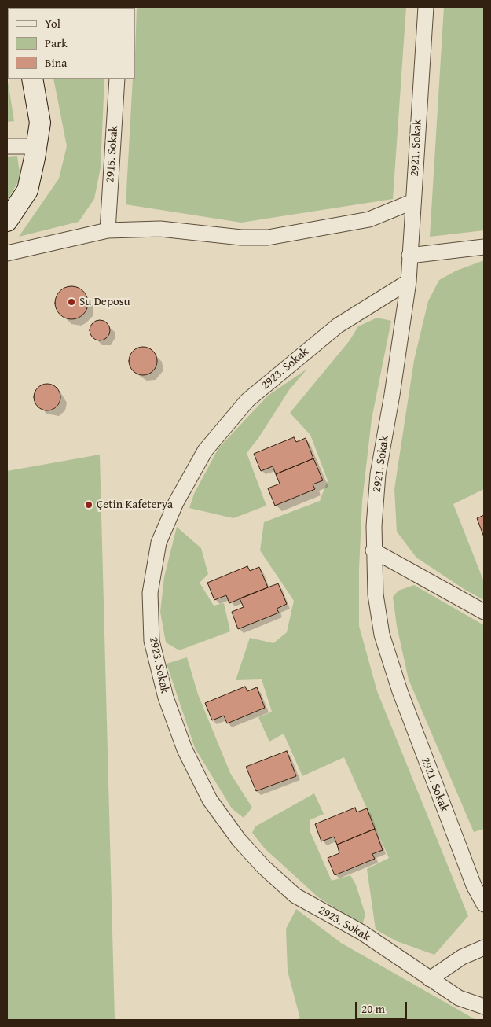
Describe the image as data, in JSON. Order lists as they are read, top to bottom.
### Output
{
  "streets": {
    "street": ["2921. Sokak", "2915. Sokak", "2923. Sokak"]
  },
  "crossings": [
    ["2921. Sokak", "2923. Sokak"]
  ],
  "places": ["Su Deposu", "Çetin Kafeterya"],
  "legend": ["Yol", "Park", "Bina"],
  "scale_bar": "20 m"
}
